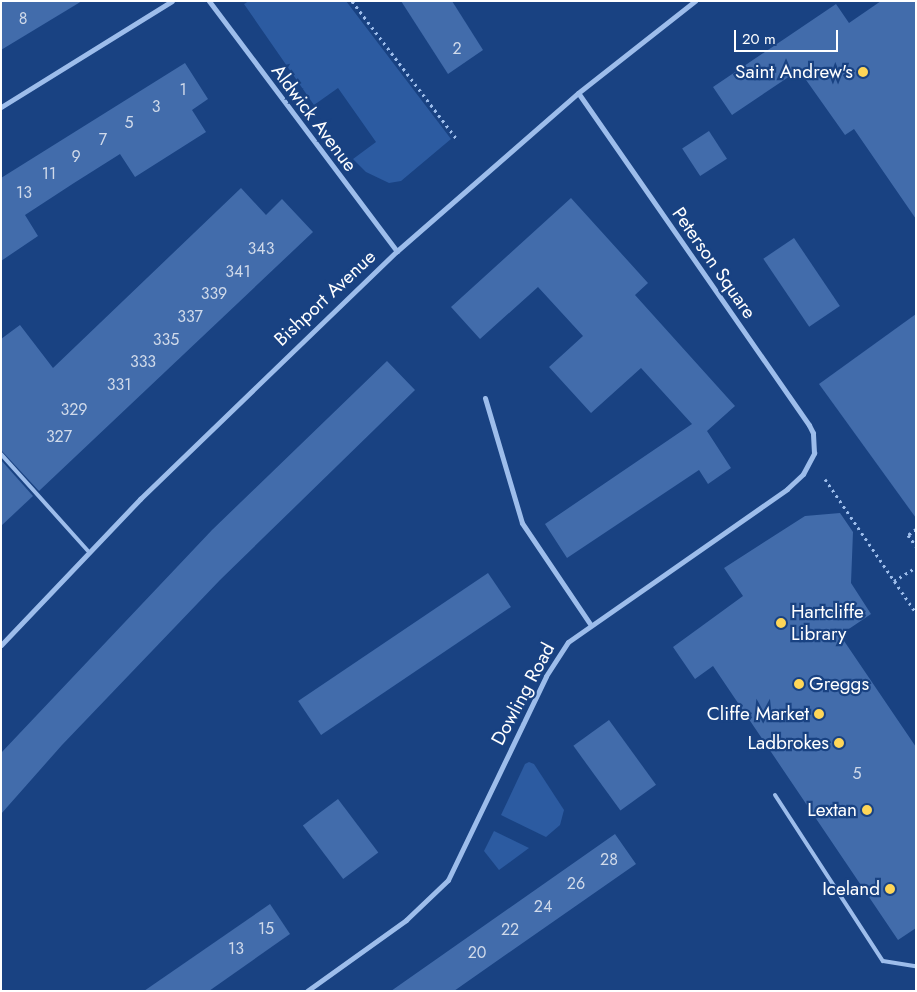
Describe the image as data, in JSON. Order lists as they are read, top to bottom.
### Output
{
  "streets": {
    "street": [
      "Aldwick Avenue",
      "Peterson Square",
      "Bishport Avenue",
      "Dowling Road"
    ]
  },
  "crossings": [
    ["Aldwick Avenue", "Bishport Avenue"],
    ["Peterson Square", "Bishport Avenue"],
    ["Peterson Square", "Dowling Road"]
  ],
  "places": [
    "Saint Andrew's",
    "Hartcliffe Library",
    "Greggs",
    "Cliffe Market",
    "Ladbrokes",
    "Lextan",
    "Iceland"
  ],
  "house_numbers": [
    "8",
    "2",
    "1",
    "3",
    "5",
    "7",
    "9",
    "11",
    "13",
    "343",
    "341",
    "339",
    "337",
    "335",
    "333",
    "331",
    "329",
    "327",
    "5",
    "28",
    "26",
    "24",
    "15",
    "22",
    "13",
    "20"
  ],
  "scale_bar": "20 m"
}
